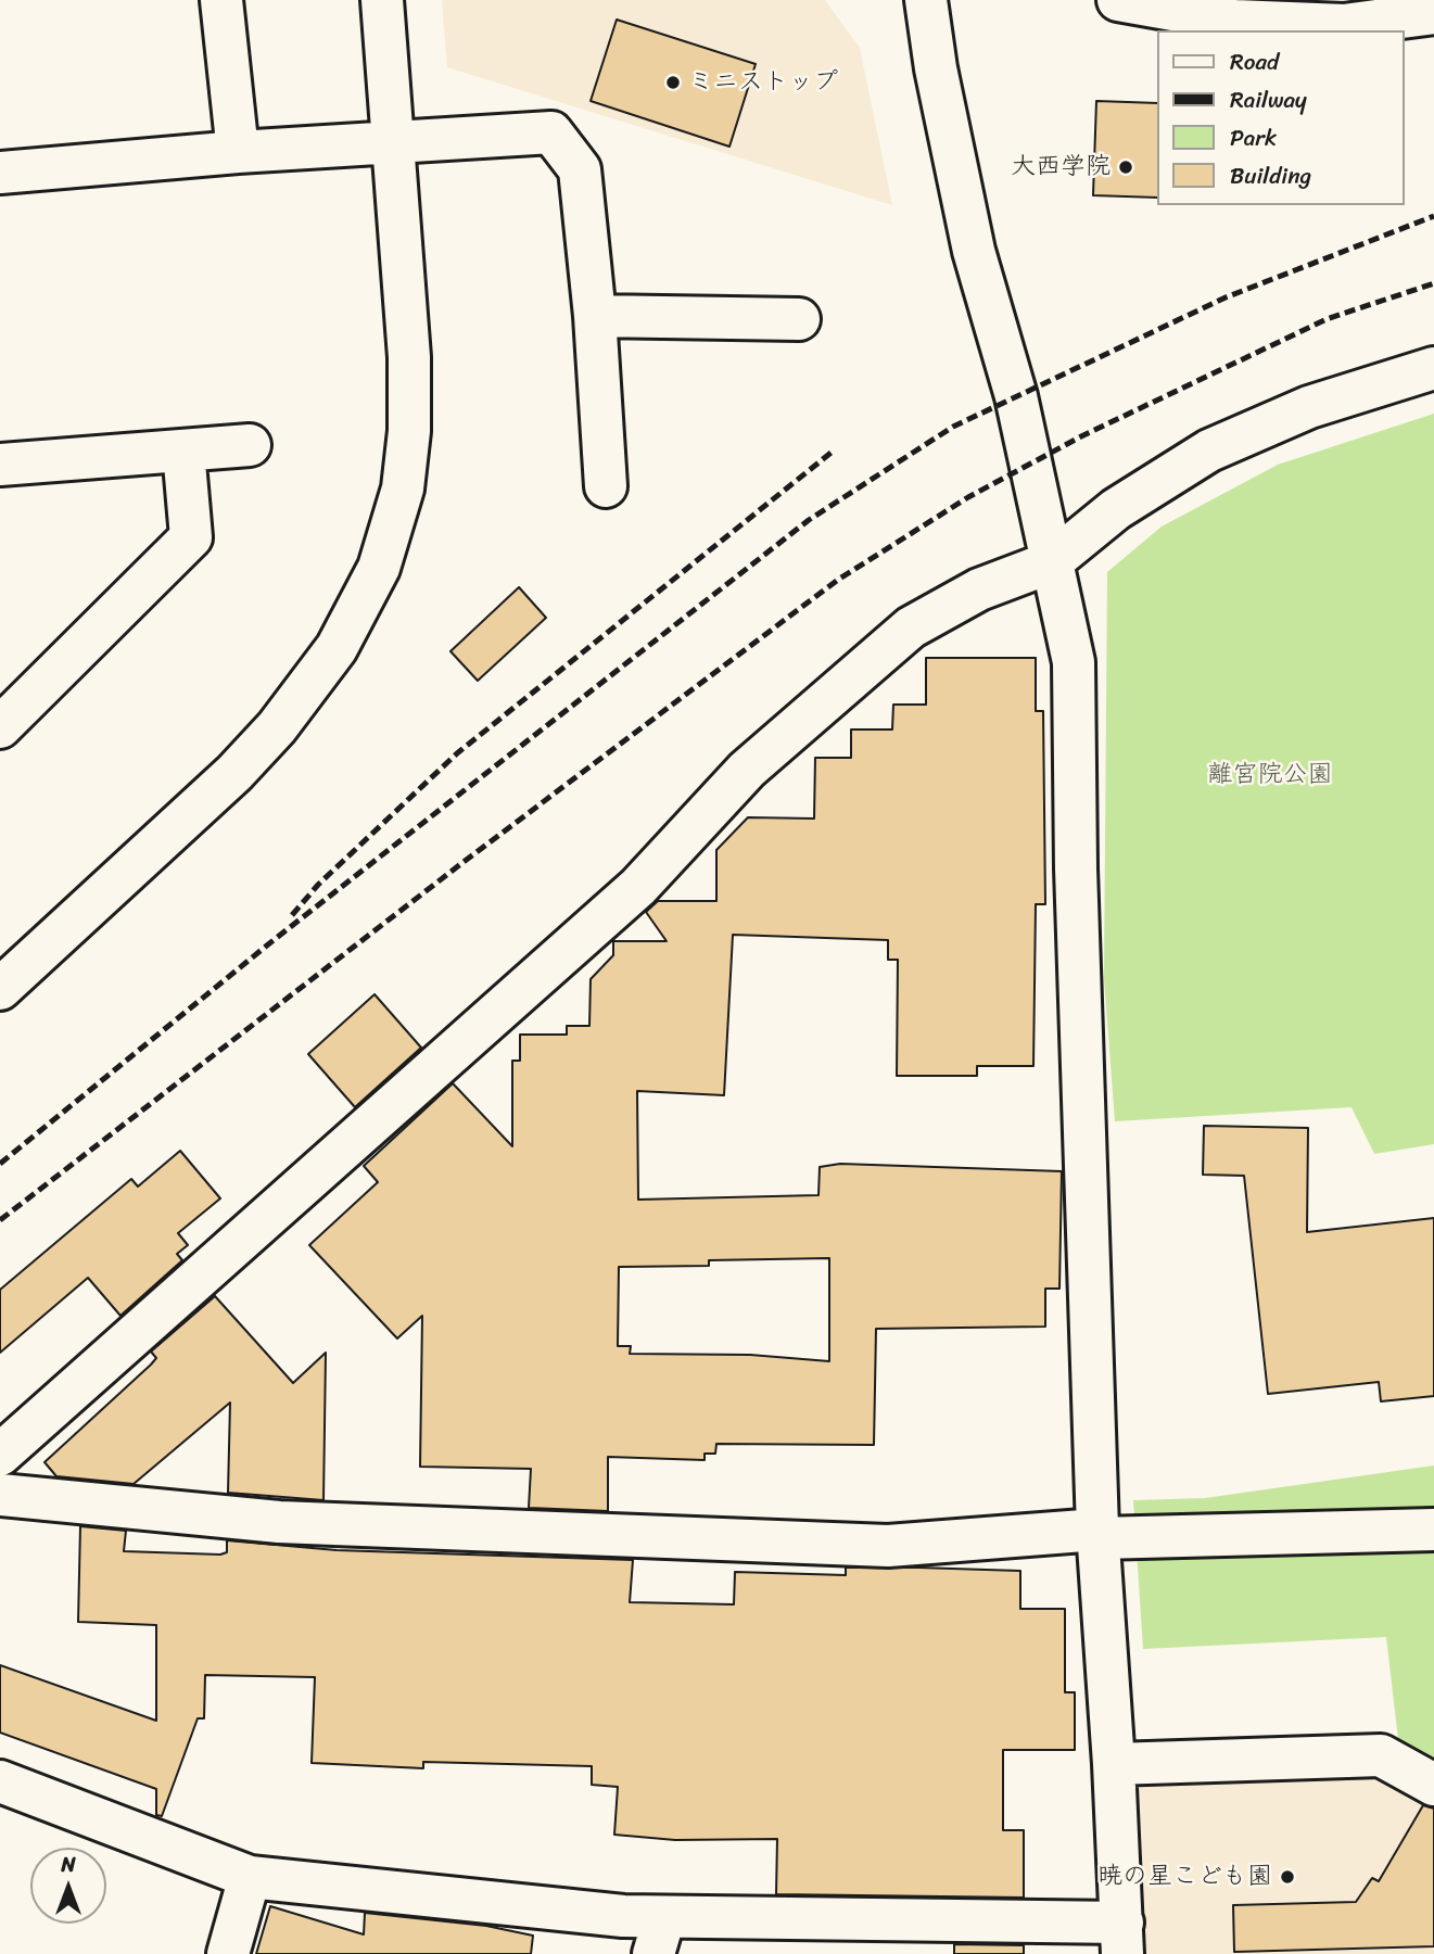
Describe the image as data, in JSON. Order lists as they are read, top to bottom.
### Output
{
  "parks": ["離宮院公園"],
  "places": ["ミニストップ", "大西学院", "暁の星こども園"],
  "legend": [
    "Road",
    "Railway",
    "Park",
    "Building"
  ],
  "north": "top"
}
